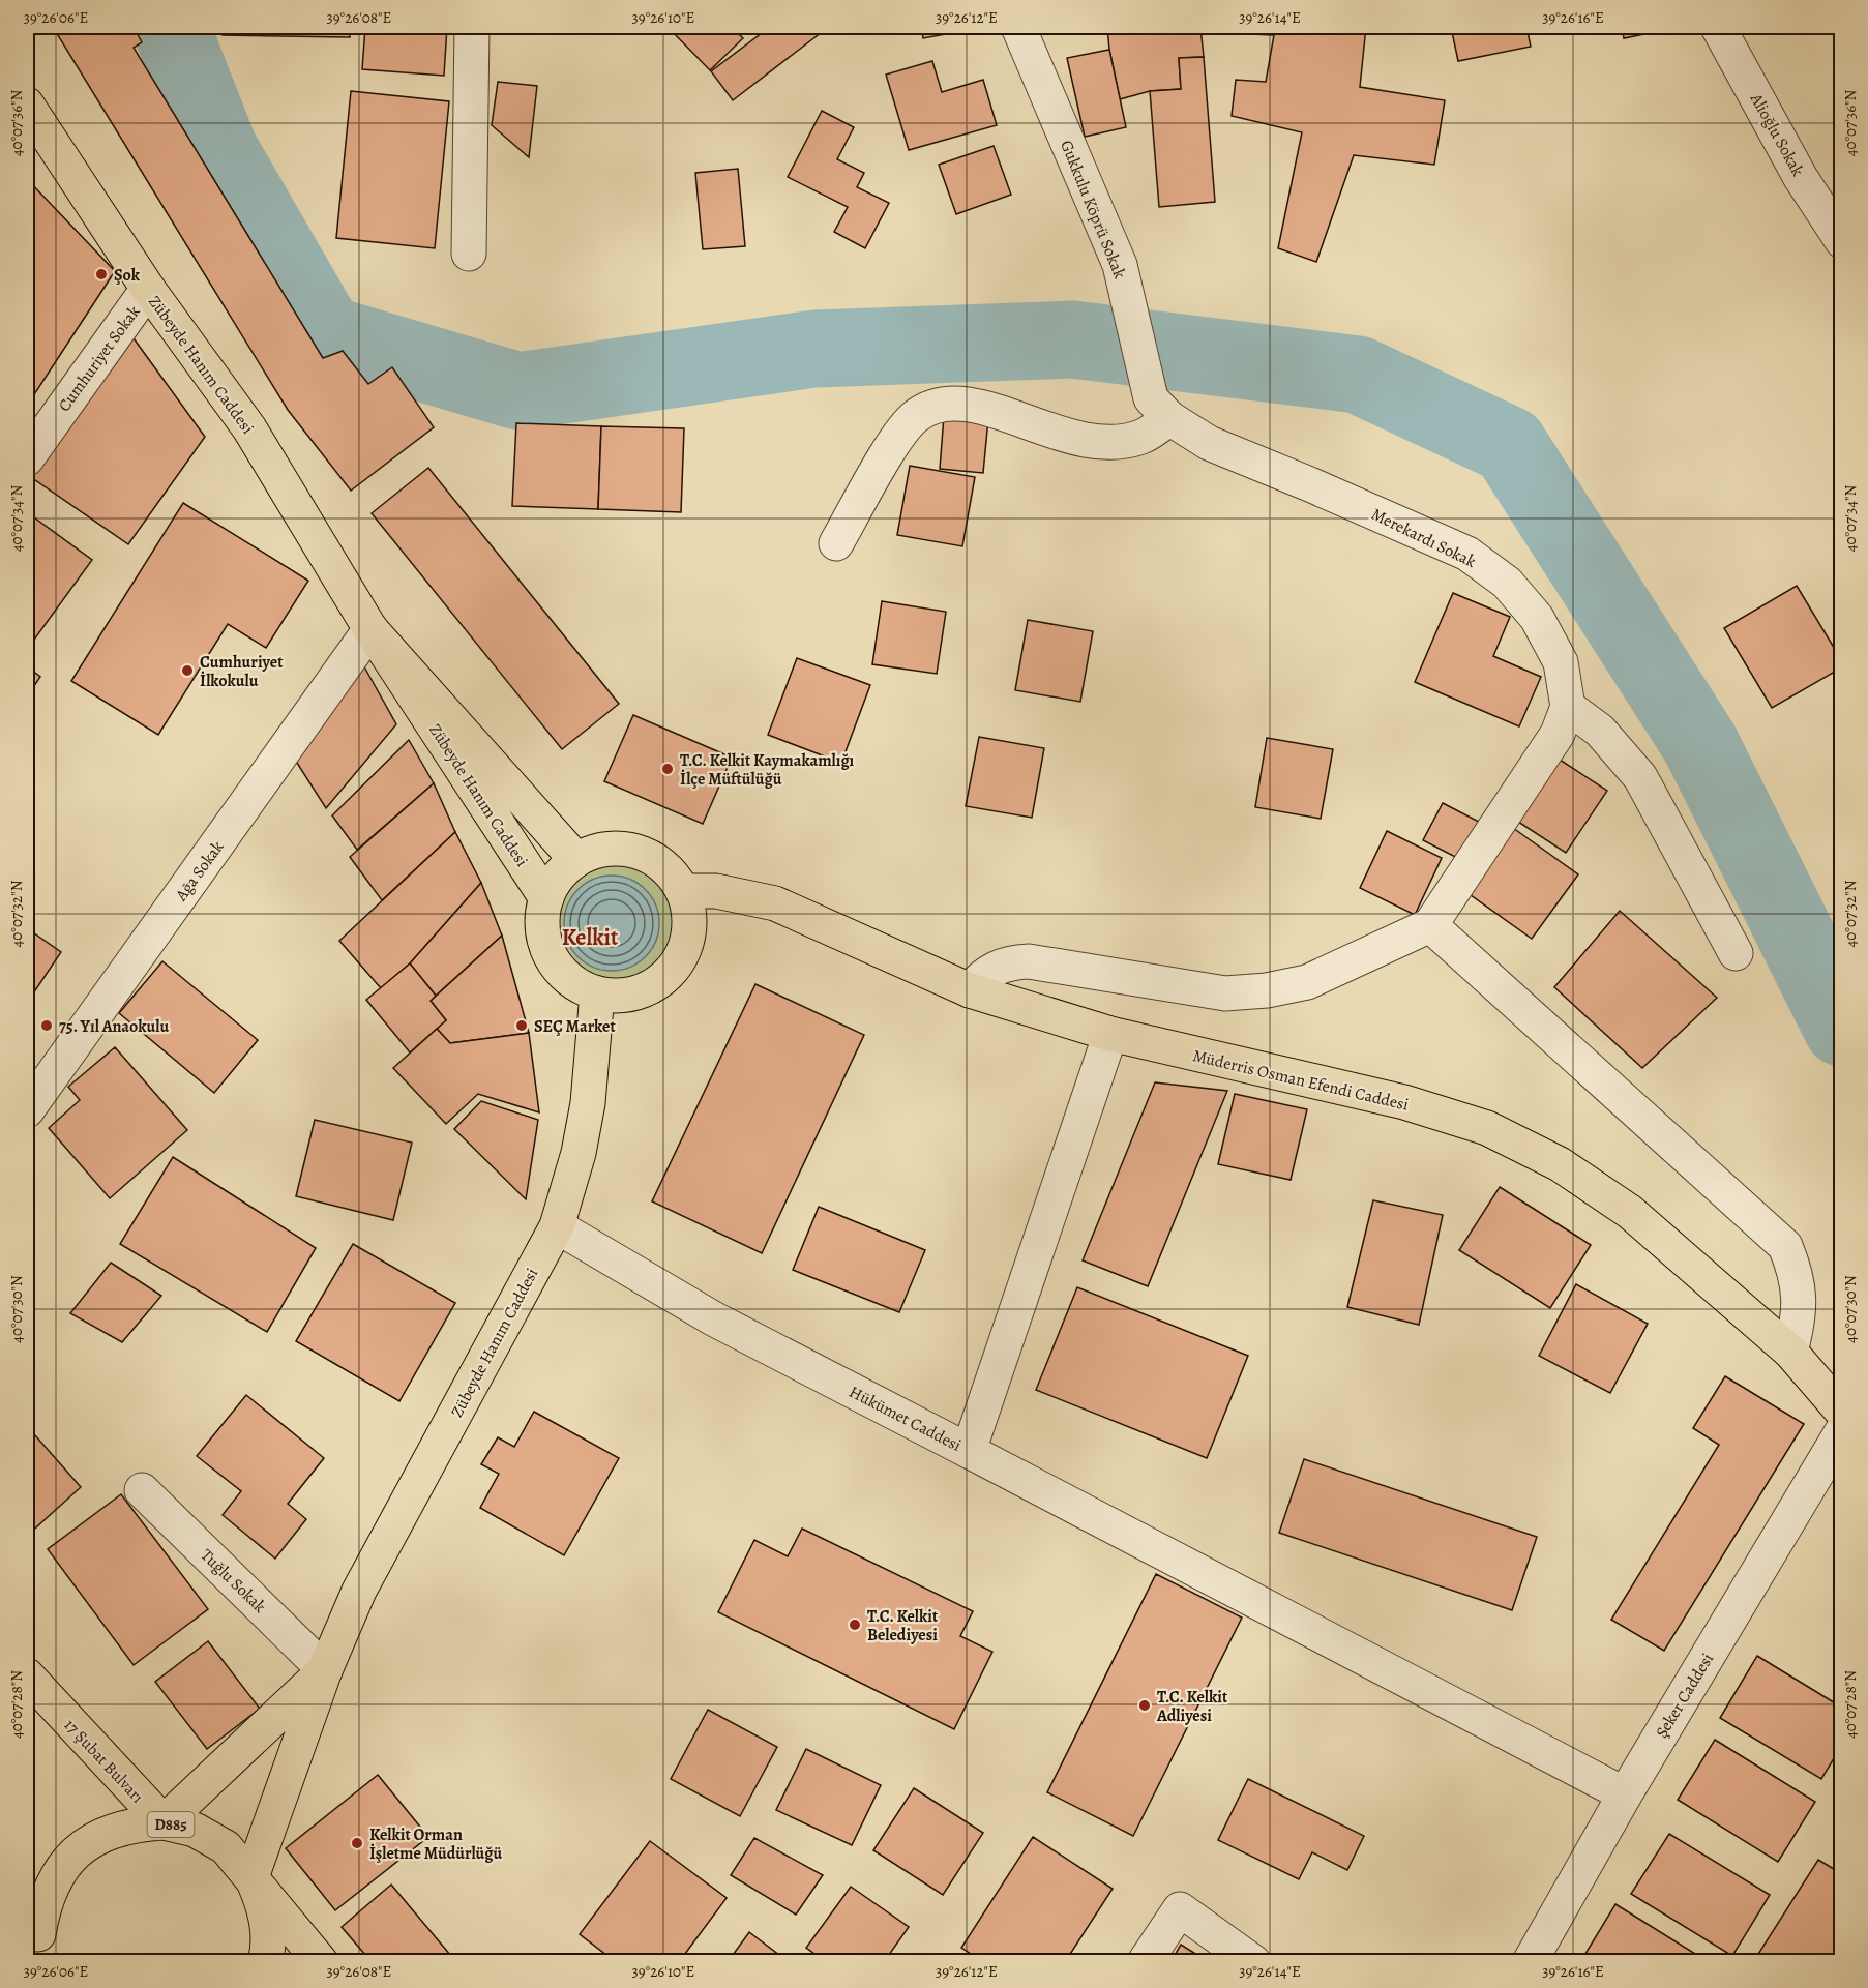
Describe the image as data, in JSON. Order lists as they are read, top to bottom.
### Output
{
  "streets": {
    "main road": [
      "Zübeyde Hanım Caddesi",
      "Müderris Osman Efendi Caddesi",
      "17 Şubat Bulvarı",
      "D885"
    ],
    "street": [
      "Alioğlu Sokak",
      "Gukkulu Köprü Sokak",
      "Cumhuriyet Sokak",
      "Merekardı Sokak",
      "Ağa Sokak",
      "Hükümet Caddesi",
      "Tuğlu Sokak",
      "Şeker Caddesi"
    ]
  },
  "crossings": [
    ["Gukkulu Köprü Sokak", "Merekardı Sokak"],
    ["Cumhuriyet Sokak", "Zübeyde Hanım Caddesi"],
    ["Zübeyde Hanım Caddesi", "Ağa Sokak"],
    ["Zübeyde Hanım Caddesi", "Müderris Osman Efendi Caddesi"],
    ["Zübeyde Hanım Caddesi", "Hükümet Caddesi"],
    ["Zübeyde Hanım Caddesi", "Tuğlu Sokak"],
    ["Zübeyde Hanım Caddesi", "17 Şubat Bulvarı"],
    ["Zübeyde Hanım Caddesi", "D885"],
    ["Müderris Osman Efendi Caddesi", "Hükümet Caddesi"],
    ["17 Şubat Bulvarı", "D885"]
  ],
  "districts": ["Kelkit"],
  "places": [
    "Şok",
    "Cumhuriyet İlkokulu",
    "T.C. Kelkit Kaymakamlığı İlçe Müftülüğü",
    "75. Yıl Anaokulu",
    "SEÇ Market",
    "T.C. Kelkit Belediyesi",
    "T.C. Kelkit Adliyesi",
    "Kelkit Orman İşletme Müdürlüğü"
  ],
  "coordinates": [
    "39°26'06\"E",
    "39°26'08\"E",
    "39°26'10\"E",
    "39°26'12\"E",
    "39°26'14\"E",
    "39°26'16\"E",
    "40°07'36\"N",
    "40°07'34\"N",
    "40°07'32\"N",
    "40°07'30\"N",
    "40°07'28\"N"
  ]
}
